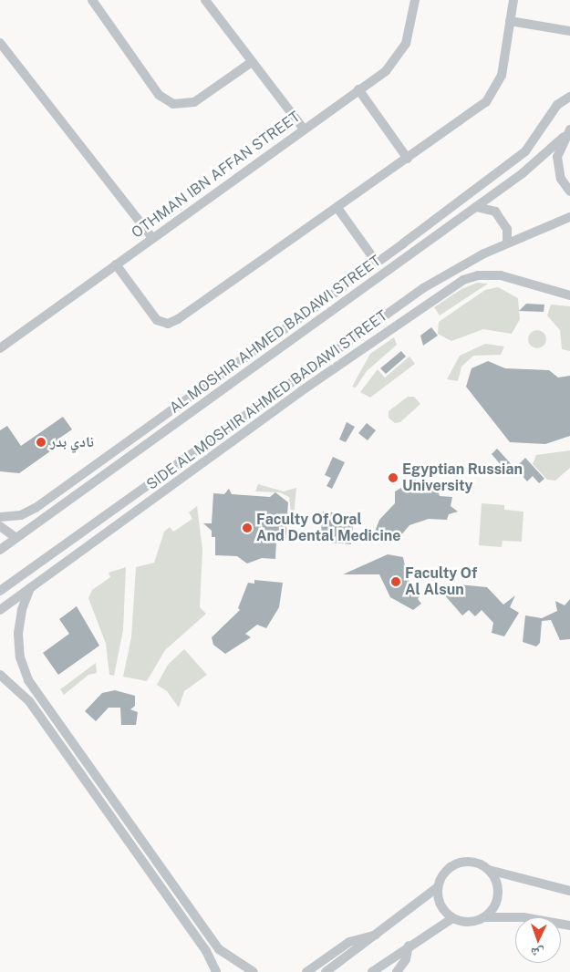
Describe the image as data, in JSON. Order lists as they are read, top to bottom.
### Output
{
  "streets": {
    "street": ["OTHMAN IBN AFFAN STREET", "AL MOSHIR AHMED BADAWI STREET", "SIDE AL MOSHIR AHMED BADAWI STREET"]
  },
  "places": [
    "نادي بدر",
    "Egyptian Russian University",
    "Faculty Of Oral And Dental Medicine",
    "Faculty Of Al Alsun"
  ],
  "north": "bottom"
}
